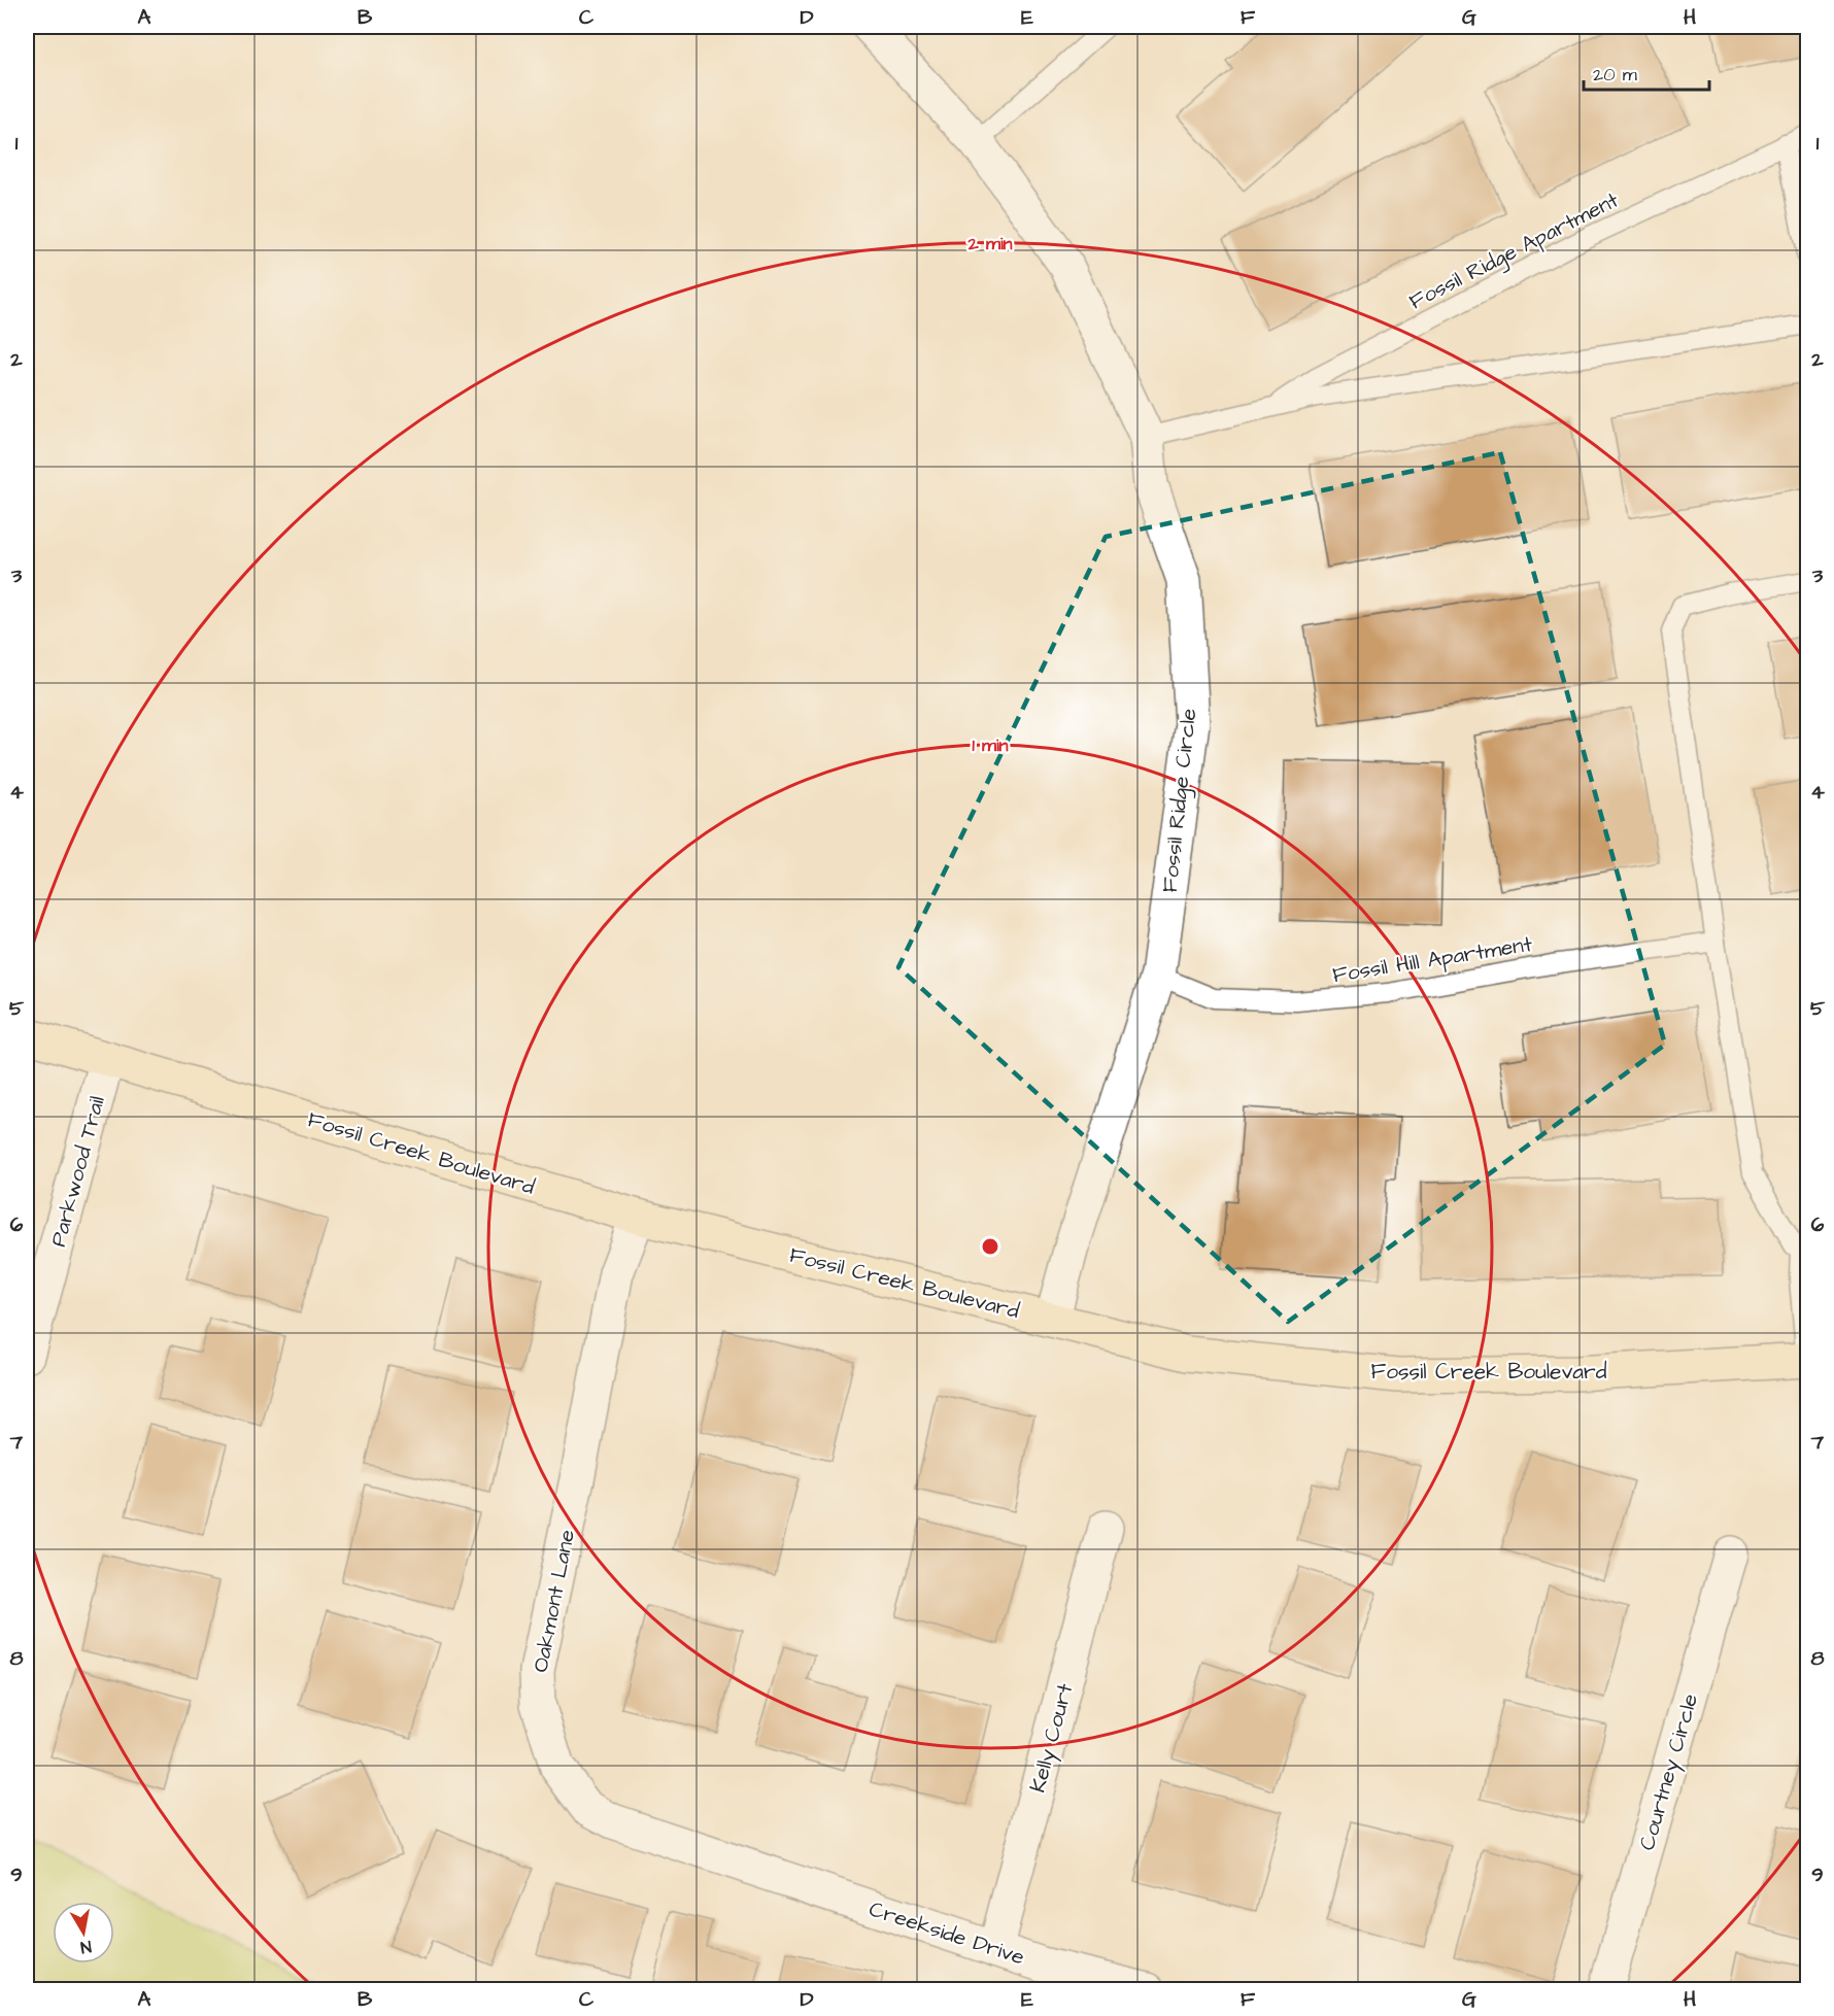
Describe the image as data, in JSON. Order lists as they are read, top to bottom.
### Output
{
  "streets": {
    "main road": ["Fossil Creek Boulevard"],
    "street": [
      "Fossil Ridge Circle",
      "Parkwood Trail",
      "Oakmont Lane",
      "Kelly Court",
      "Courtney Circle",
      "Creekside Drive"
    ],
    "lane": ["Fossil Ridge Apartment", "Fossil Hill Apartment"]
  },
  "crossings": [
    ["Fossil Ridge Apartment", "Fossil Ridge Circle"],
    ["Fossil Ridge Circle", "Fossil Hill Apartment"],
    ["Fossil Ridge Circle", "Fossil Creek Boulevard"],
    ["Fossil Creek Boulevard", "Parkwood Trail"],
    ["Fossil Creek Boulevard", "Oakmont Lane"],
    ["Oakmont Lane", "Creekside Drive"],
    ["Kelly Court", "Creekside Drive"]
  ],
  "scale_bar": "20 m",
  "north": "bottom",
  "grid": {
    "columns": [
      "A",
      "B",
      "C",
      "D",
      "E",
      "F",
      "G",
      "H"
    ],
    "rows": [
      "1",
      "2",
      "3",
      "4",
      "5",
      "6",
      "7",
      "8",
      "9"
    ]
  },
  "rings": ["2 min", "1 min"]
}
